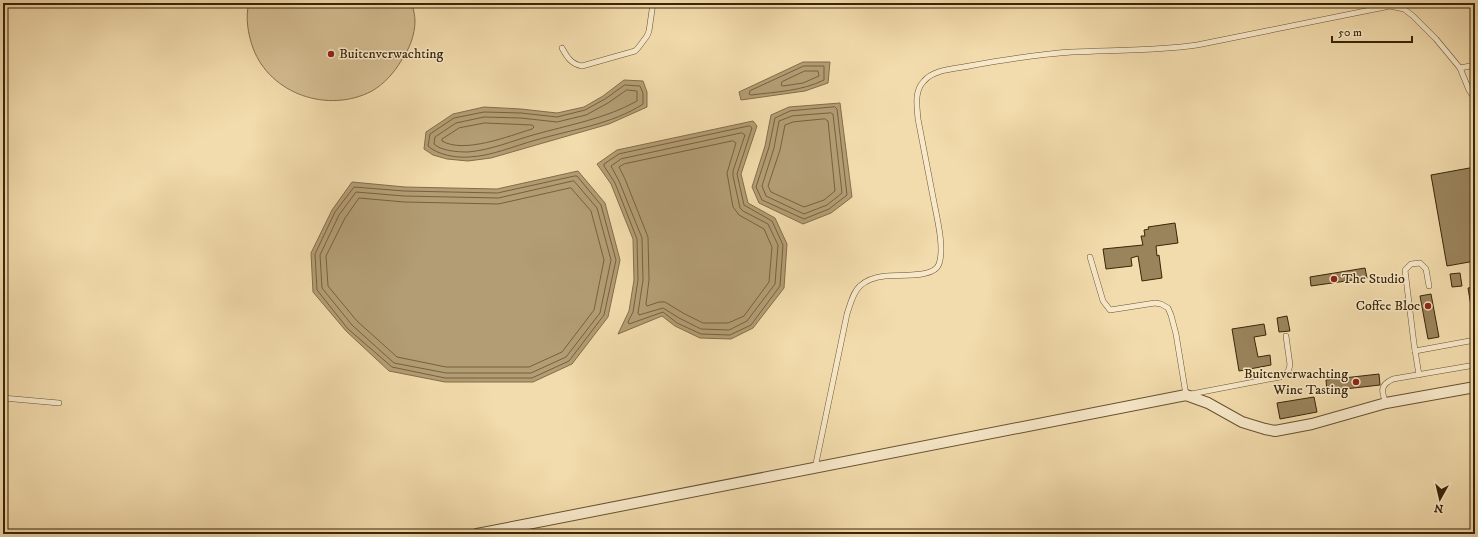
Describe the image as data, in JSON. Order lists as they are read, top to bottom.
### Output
{
  "places": [
    "Buitenverwachting",
    "The Studio",
    "Coffee Bloc",
    "Buitenverwachting Wine Tasting"
  ],
  "scale_bar": "50 m",
  "north": "bottom"
}
